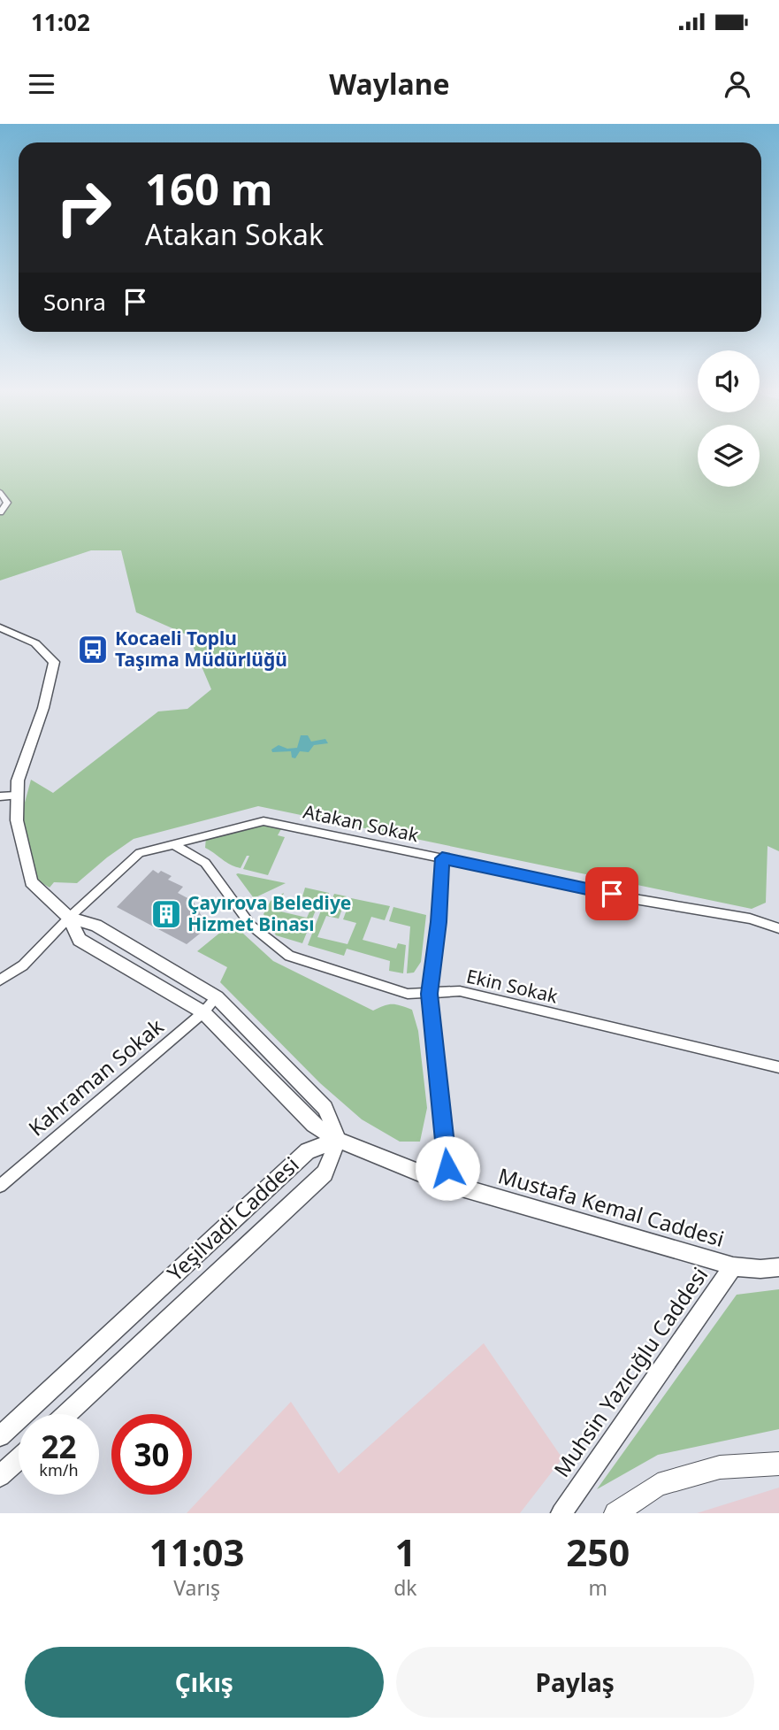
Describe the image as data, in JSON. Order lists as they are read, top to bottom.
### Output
{
  "streets": {
    "street": [
      "Atakan Sokak",
      "Ekin Sokak",
      "Kahraman Sokak",
      "Mustafa Kemal Caddesi",
      "Yeşilvadi Caddesi",
      "Muhsin Yazıcığlu Caddesi"
    ]
  },
  "crossings": [
    ["Atakan Sokak", "Ekin Sokak"],
    ["Atakan Sokak", "Mustafa Kemal Caddesi"],
    ["Kahraman Sokak", "Mustafa Kemal Caddesi"],
    ["Mustafa Kemal Caddesi", "Yeşilvadi Caddesi"],
    ["Mustafa Kemal Caddesi", "Muhsin Yazıcığlu Caddesi"]
  ],
  "places": {
    "bus stop": ["Kocaeli Toplu Taşıma Müdürlüğü"],
    "building": ["Çayırova Belediye Hizmet Binası"]
  },
  "page": {
    "status": "11:02",
    "header": "Waylane",
    "turn": ["160 m", "Atakan Sokak"],
    "then": "Sonra",
    "speed": "22 km/h",
    "limit": "30",
    "eta": [
      "11:03",
      "Varış",
      "1",
      "dk",
      "250",
      "m"
    ],
    "buttons": ["Çıkış", "Paylaş"]
  }
}
